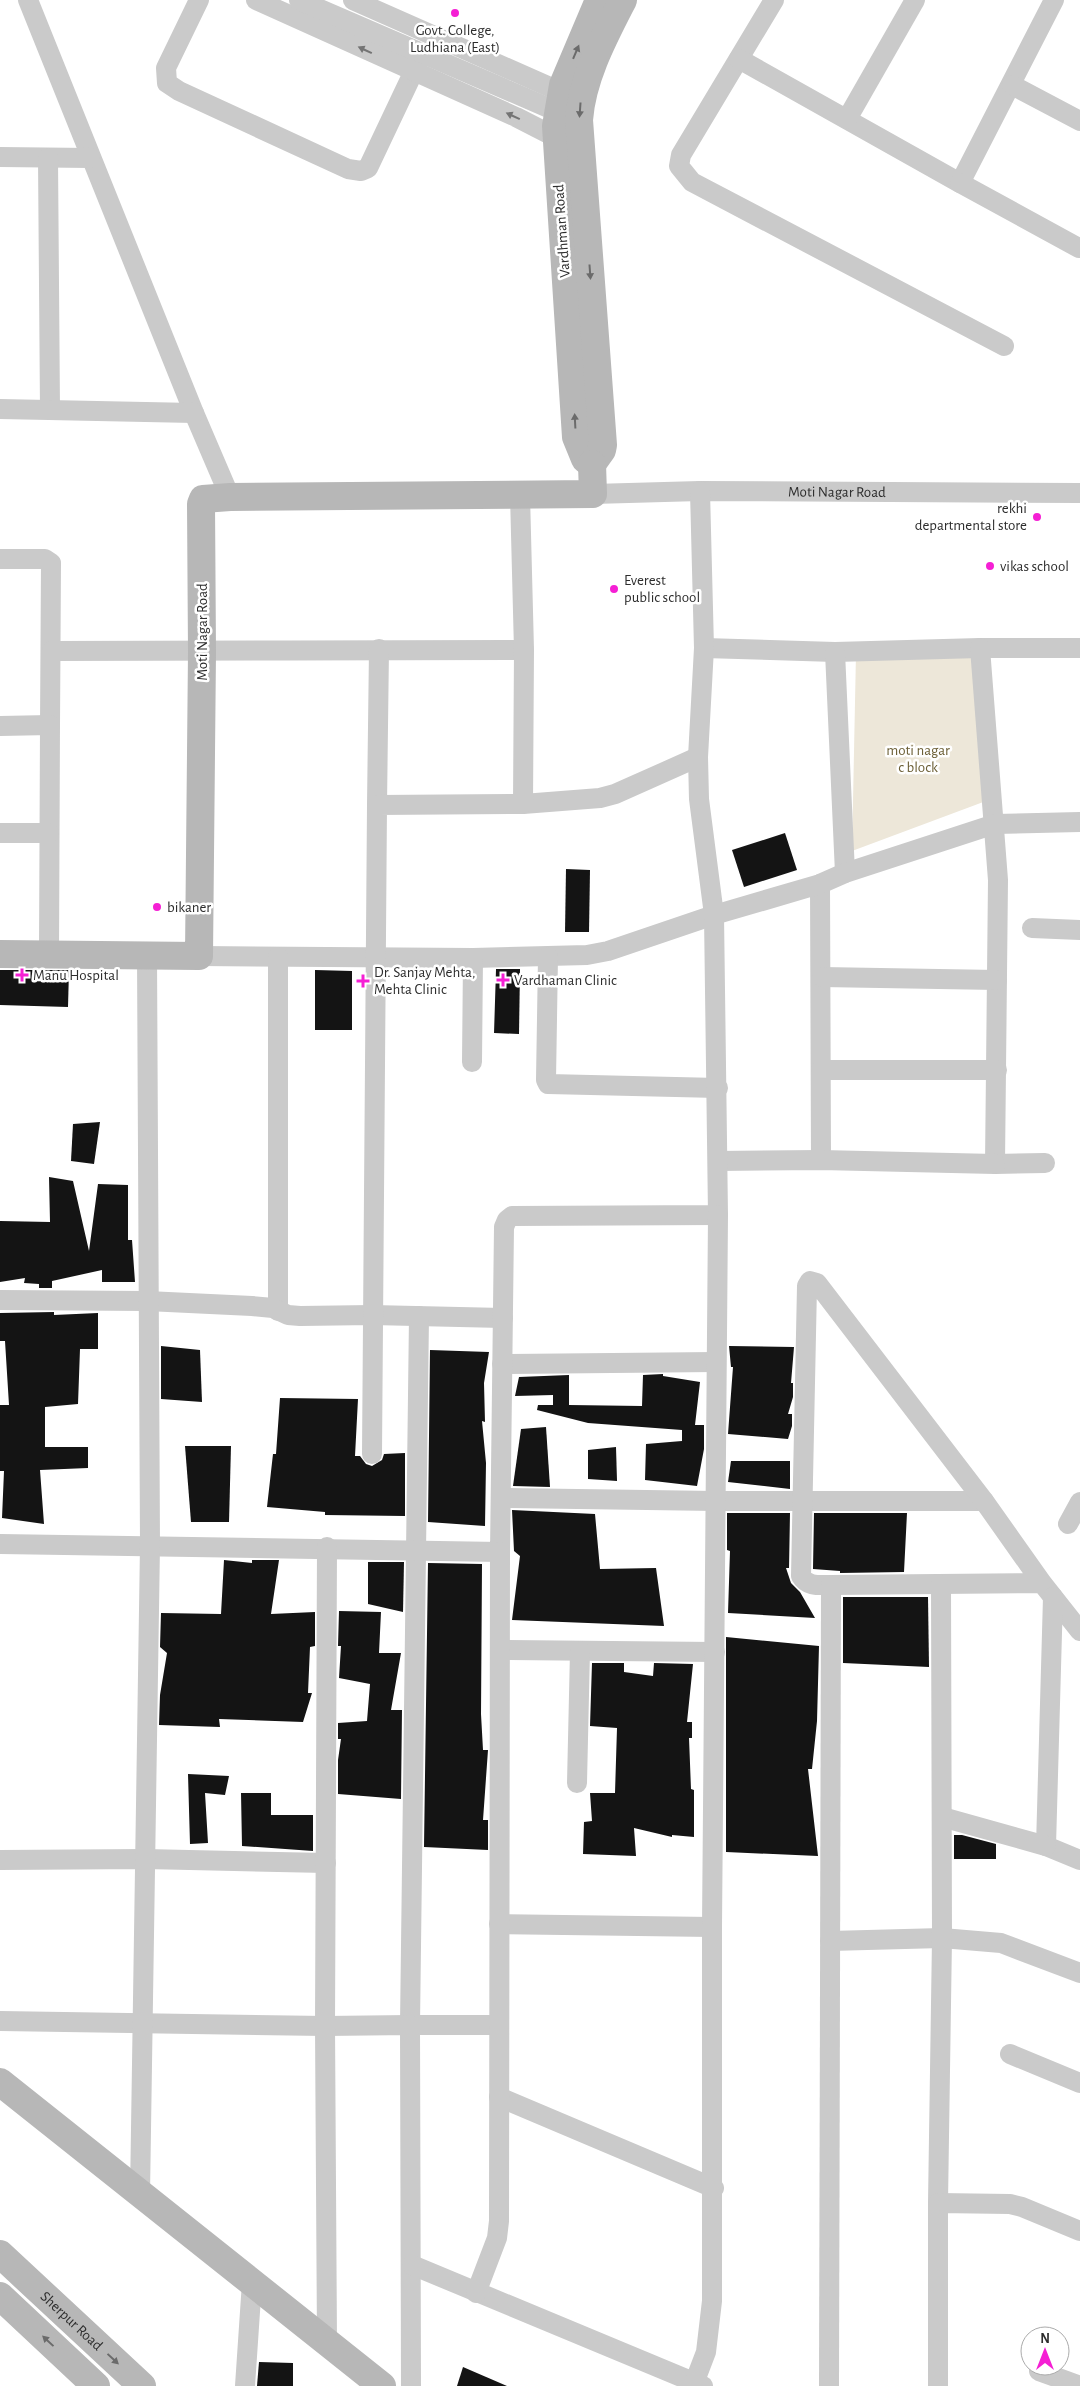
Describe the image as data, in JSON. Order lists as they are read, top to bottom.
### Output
{
  "streets": {
    "street": ["Vardhman Road", "Moti Nagar Road", "Sherpur Road"]
  },
  "parks": ["moti nagar c block"],
  "places": {
    "other": [
      "Govt. College, Ludhiana (East)",
      "rekhi departmental store",
      "vikas school",
      "Everest public school",
      "bikaner"
    ],
    "health": ["Manu Hospital", "Vardhaman Clinic", "Dr. Sanjay Mehta, Mehta Clinic"]
  },
  "north": "top"
}
